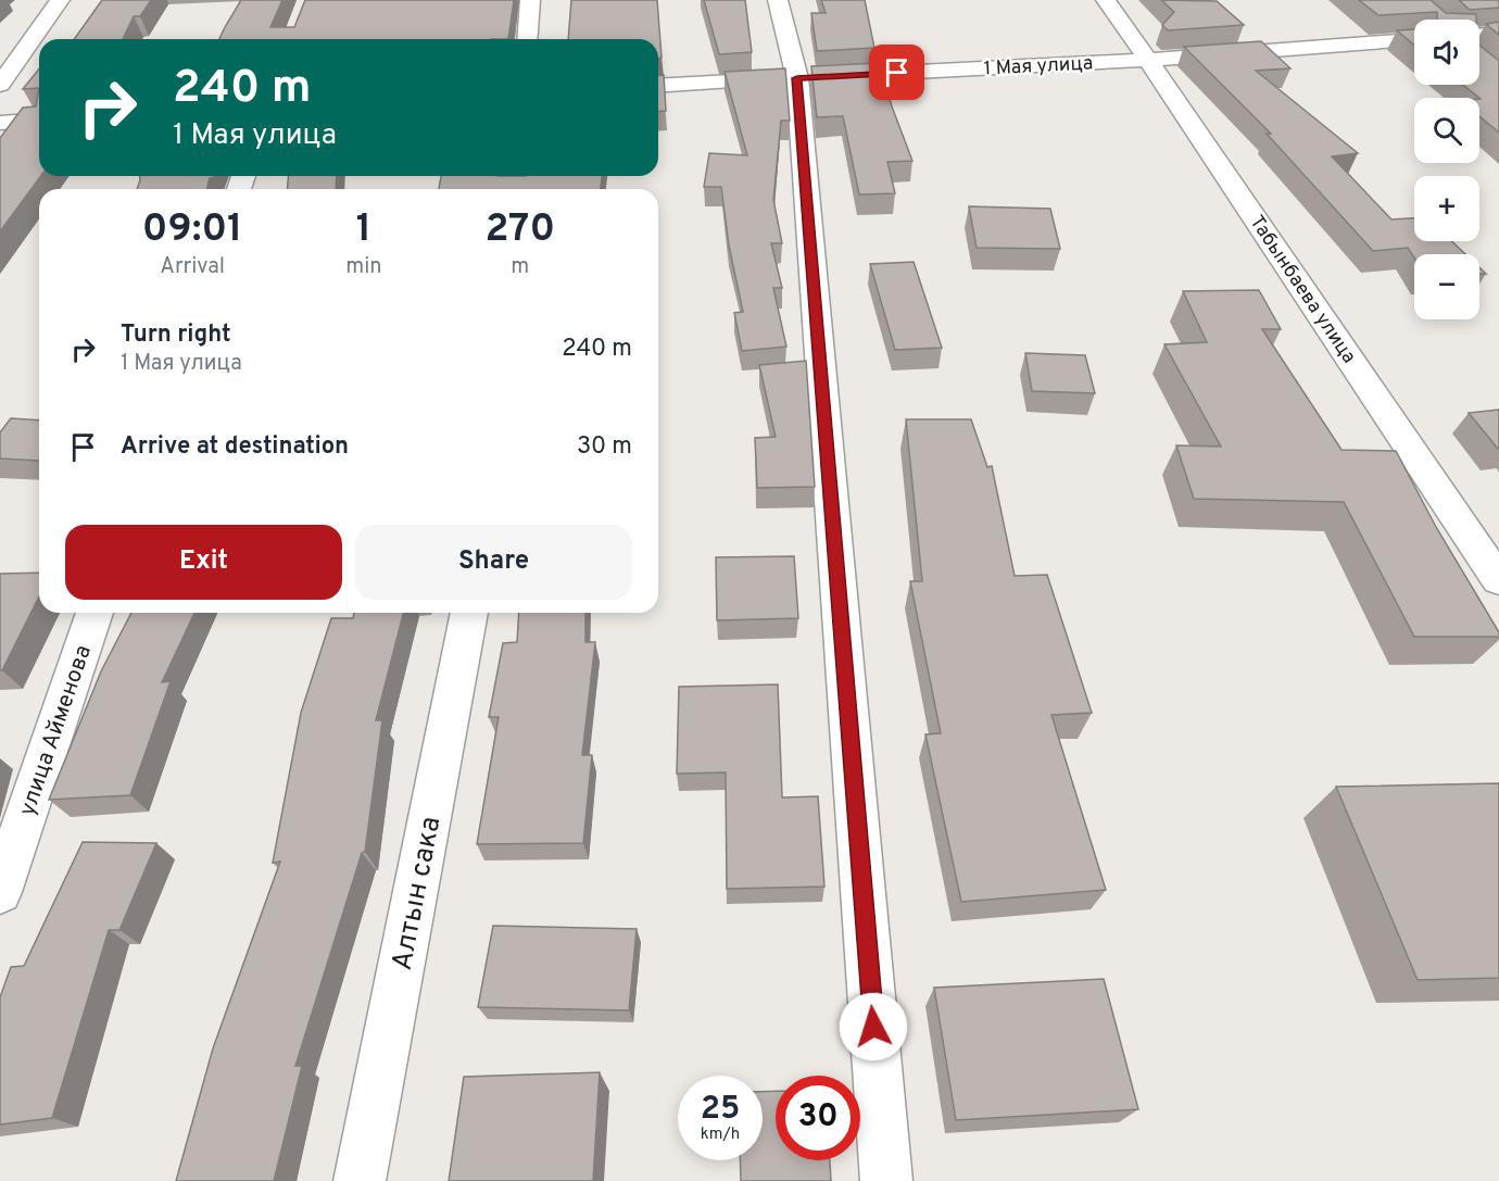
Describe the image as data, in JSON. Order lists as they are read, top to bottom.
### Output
{
  "streets": {
    "street": [
      "1 Мая улица",
      "Табынбаева улица",
      "улица Айменова",
      "Алтын сака"
    ]
  },
  "crossings": [
    ["1 Мая улица", "Табынбаева улица"]
  ],
  "page": {
    "map_buttons": ["+", "−"],
    "turn": ["240 m", "1 Мая улица"],
    "eta": [
      "09:01",
      "Arrival",
      "1",
      "min",
      "270",
      "m"
    ],
    "list": [
      {
        "name": "Turn right",
        "note": "1 Мая улица",
        "value": "240 m"
      },
      {
        "name": "Arrive at destination",
        "value": "30 m"
      }
    ],
    "buttons": ["Exit", "Share"],
    "speed": "25 km/h",
    "limit": "30"
  }
}
